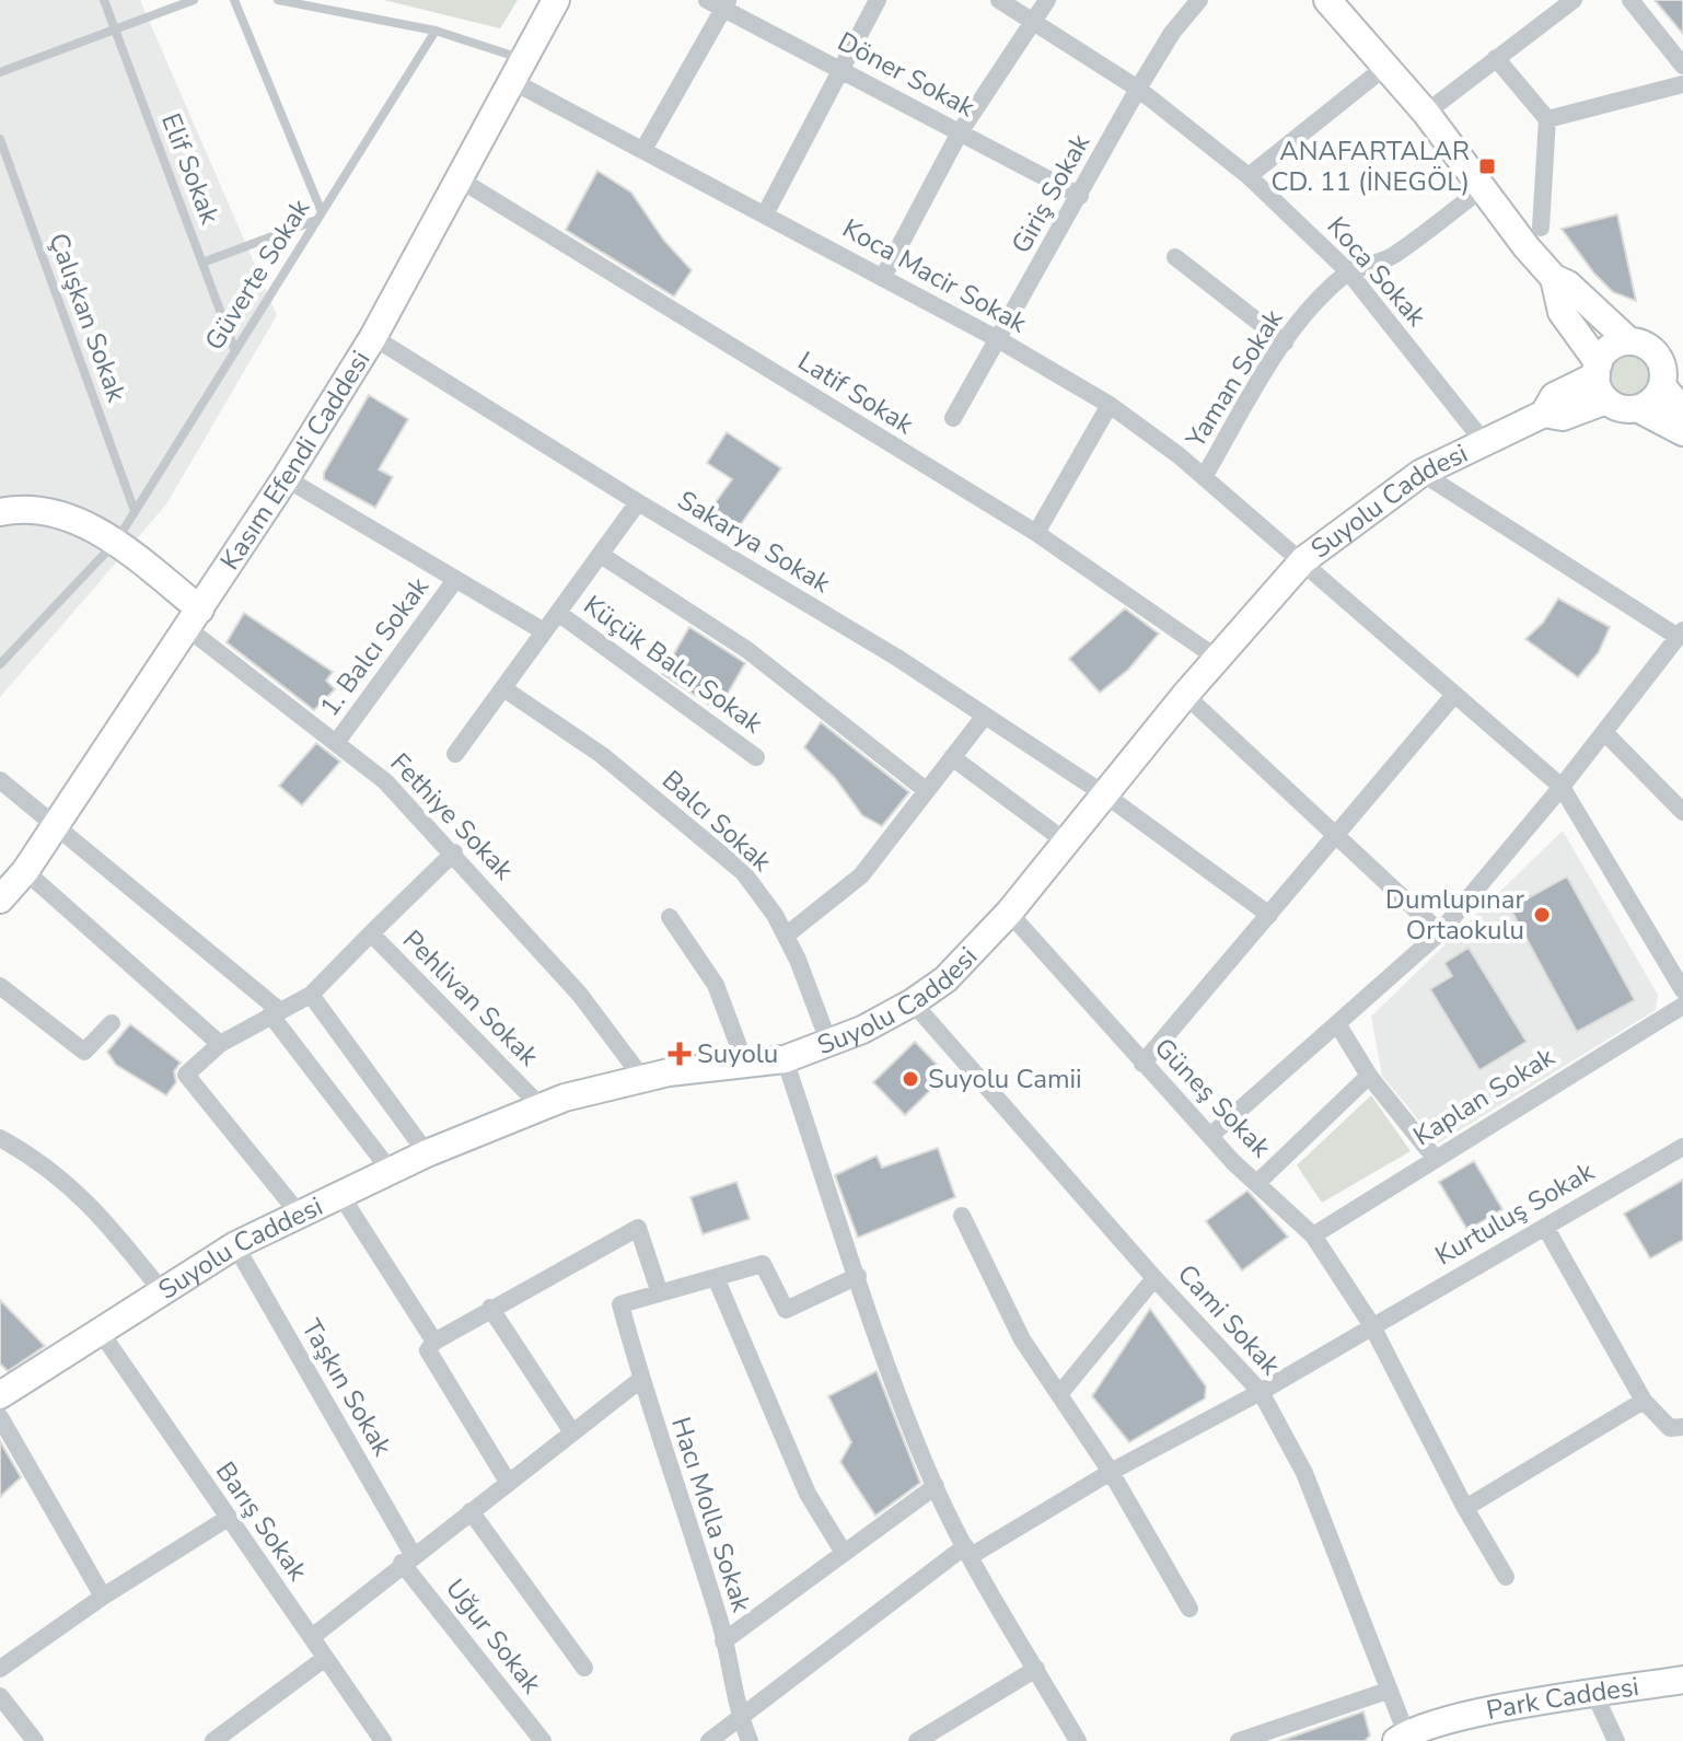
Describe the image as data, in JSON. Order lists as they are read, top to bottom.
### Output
{
  "streets": {
    "street": [
      "Döner Sokak",
      "Giriş Sokak",
      "Koca Sokak",
      "Koca Macir Sokak",
      "Yaman Sokak",
      "Latif Sokak",
      "Kasım Efendi Caddesi",
      "Suyolu Caddesi",
      "Sakarya Sokak",
      "1. Balcı Sokak",
      "Küçük Balcı Sokak",
      "Fethiye Sokak",
      "Balcı Sokak",
      "Pehlivan Sokak",
      "Kaplan Sokak",
      "Güneş Sokak",
      "Kurtuluş Sokak",
      "Cami Sokak",
      "Taşkın Sokak",
      "Hacı Molla Sokak",
      "Barış Sokak",
      "Uğur Sokak",
      "Park Caddesi"
    ],
    "lane": ["Elif Sokak", "Güverte Sokak", "Çalışkan Sokak"]
  },
  "crossings": [
    ["Döner Sokak", "Giriş Sokak"],
    ["Elif Sokak", "Güverte Sokak"],
    ["Giriş Sokak", "Koca Sokak"],
    ["Giriş Sokak", "Koca Macir Sokak"],
    ["Koca Sokak", "Yaman Sokak"],
    ["Koca Sokak", "Suyolu Caddesi"],
    ["Güverte Sokak", "Çalışkan Sokak"],
    ["Koca Macir Sokak", "Yaman Sokak"],
    ["Koca Macir Sokak", "Kasım Efendi Caddesi"],
    ["Koca Macir Sokak", "Suyolu Caddesi"],
    ["Latif Sokak", "Kasım Efendi Caddesi"],
    ["Latif Sokak", "Suyolu Caddesi"],
    ["Kasım Efendi Caddesi", "Sakarya Sokak"],
    ["Kasım Efendi Caddesi", "Fethiye Sokak"],
    ["Suyolu Caddesi", "Sakarya Sokak"],
    ["Suyolu Caddesi", "Fethiye Sokak"],
    ["Suyolu Caddesi", "Balcı Sokak"],
    ["Suyolu Caddesi", "Pehlivan Sokak"],
    ["Suyolu Caddesi", "Güneş Sokak"],
    ["Suyolu Caddesi", "Cami Sokak"],
    ["Suyolu Caddesi", "Taşkın Sokak"],
    ["Suyolu Caddesi", "Barış Sokak"],
    ["1. Balcı Sokak", "Fethiye Sokak"],
    ["Fethiye Sokak", "Pehlivan Sokak"],
    ["Kaplan Sokak", "Güneş Sokak"],
    ["Güneş Sokak", "Kurtuluş Sokak"],
    ["Kurtuluş Sokak", "Cami Sokak"],
    ["Kurtuluş Sokak", "Hacı Molla Sokak"],
    ["Cami Sokak", "Park Caddesi"],
    ["Taşkın Sokak", "Uğur Sokak"]
  ],
  "places": {
    "transit": ["ANAFARTALAR CD. 11 (İNEGÖL)"],
    "other": ["Dumlupınar Ortaokulu", "Suyolu Camii"],
    "health": ["Suyolu"]
  }
}
